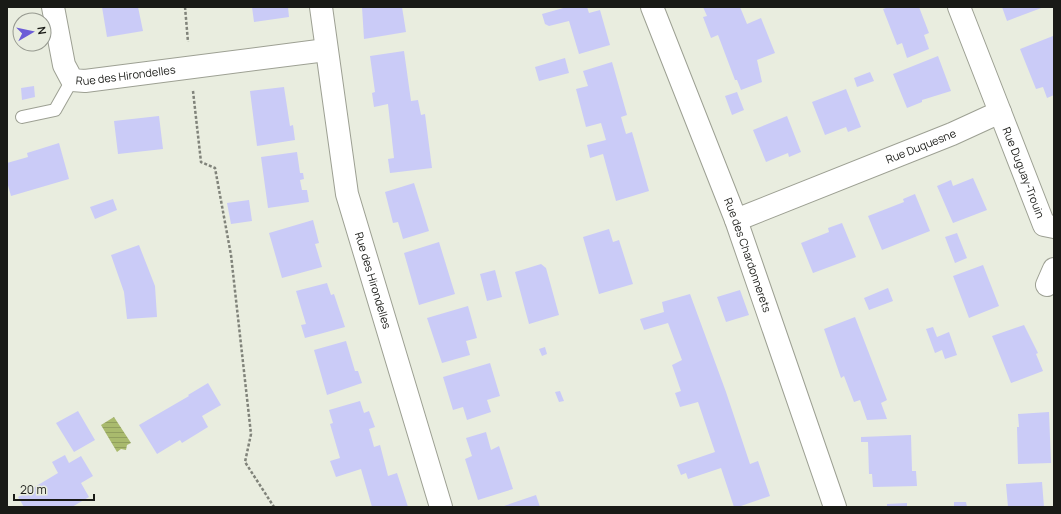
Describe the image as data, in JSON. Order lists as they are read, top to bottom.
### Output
{
  "streets": {
    "street": [
      "Rue des Hirondelles",
      "Rue Duquesne",
      "Rue Duguay-Trouin",
      "Rue des Chardonnerets"
    ]
  },
  "crossings": [
    ["Rue Duquesne", "Rue Duguay-Trouin"],
    ["Rue Duquesne", "Rue des Chardonnerets"]
  ],
  "scale_bar": "20 m",
  "north": "right"
}
